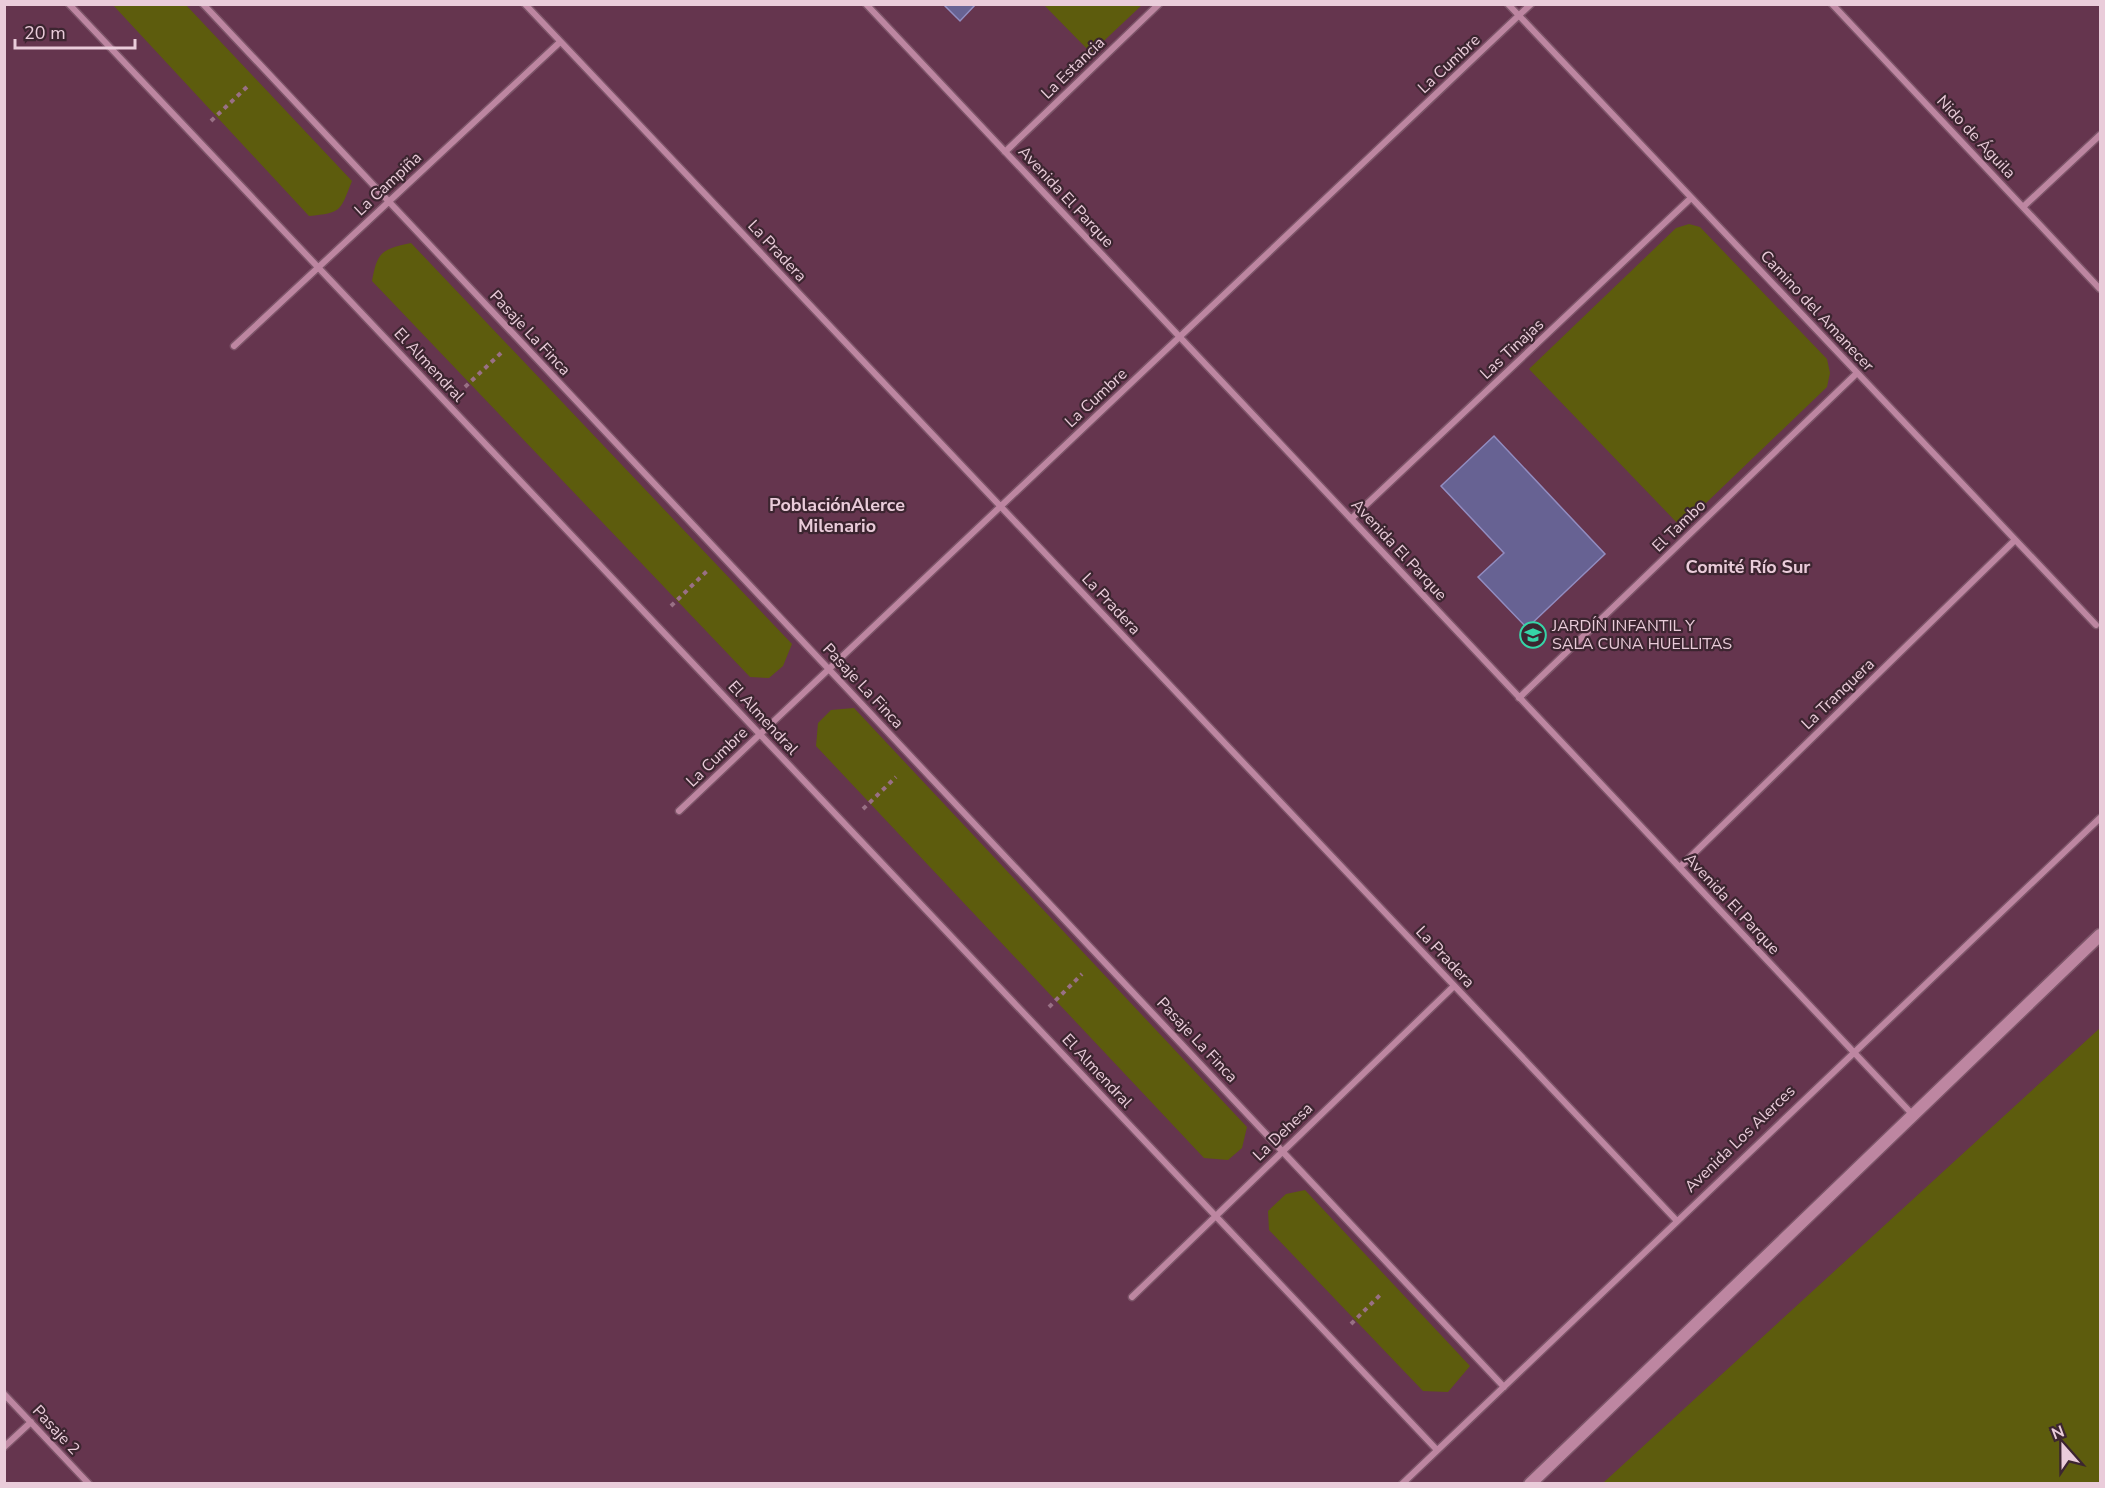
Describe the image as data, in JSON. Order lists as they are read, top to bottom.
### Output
{
  "streets": {
    "street": [
      "La Cumbre",
      "La Estancia",
      "Nido de Águila",
      "La Campiña",
      "Avenida El Parque",
      "La Pradera",
      "Camino del Amanecer",
      "Pasaje La Finca",
      "Las Tinajas",
      "El Almendral",
      "El Tambo",
      "La Tranquera",
      "La Dehesa",
      "Avenida Los Alerces",
      "Pasaje 2"
    ]
  },
  "crossings": [
    ["La Cumbre", "Avenida El Parque"],
    ["La Cumbre", "La Pradera"],
    ["La Cumbre", "Camino del Amanecer"],
    ["La Cumbre", "Pasaje La Finca"],
    ["La Cumbre", "El Almendral"],
    ["La Estancia", "Avenida El Parque"],
    ["La Campiña", "La Pradera"],
    ["La Campiña", "Pasaje La Finca"],
    ["La Campiña", "El Almendral"],
    ["Avenida El Parque", "Las Tinajas"],
    ["Avenida El Parque", "El Tambo"],
    ["Avenida El Parque", "La Tranquera"],
    ["Avenida El Parque", "Avenida Los Alerces"],
    ["La Pradera", "La Dehesa"],
    ["La Pradera", "Avenida Los Alerces"],
    ["Camino del Amanecer", "Las Tinajas"],
    ["Camino del Amanecer", "El Tambo"],
    ["Camino del Amanecer", "La Tranquera"],
    ["Pasaje La Finca", "La Dehesa"],
    ["Pasaje La Finca", "Avenida Los Alerces"],
    ["El Almendral", "La Dehesa"],
    ["El Almendral", "Avenida Los Alerces"]
  ],
  "districts": ["PoblaciónAlerce Milenario", "Comité Río Sur"],
  "places": {
    "school or university": ["JARDÍN INFANTIL Y SALA CUNA HUELLITAS"]
  },
  "scale_bar": "20 m",
  "north": "top"
}
